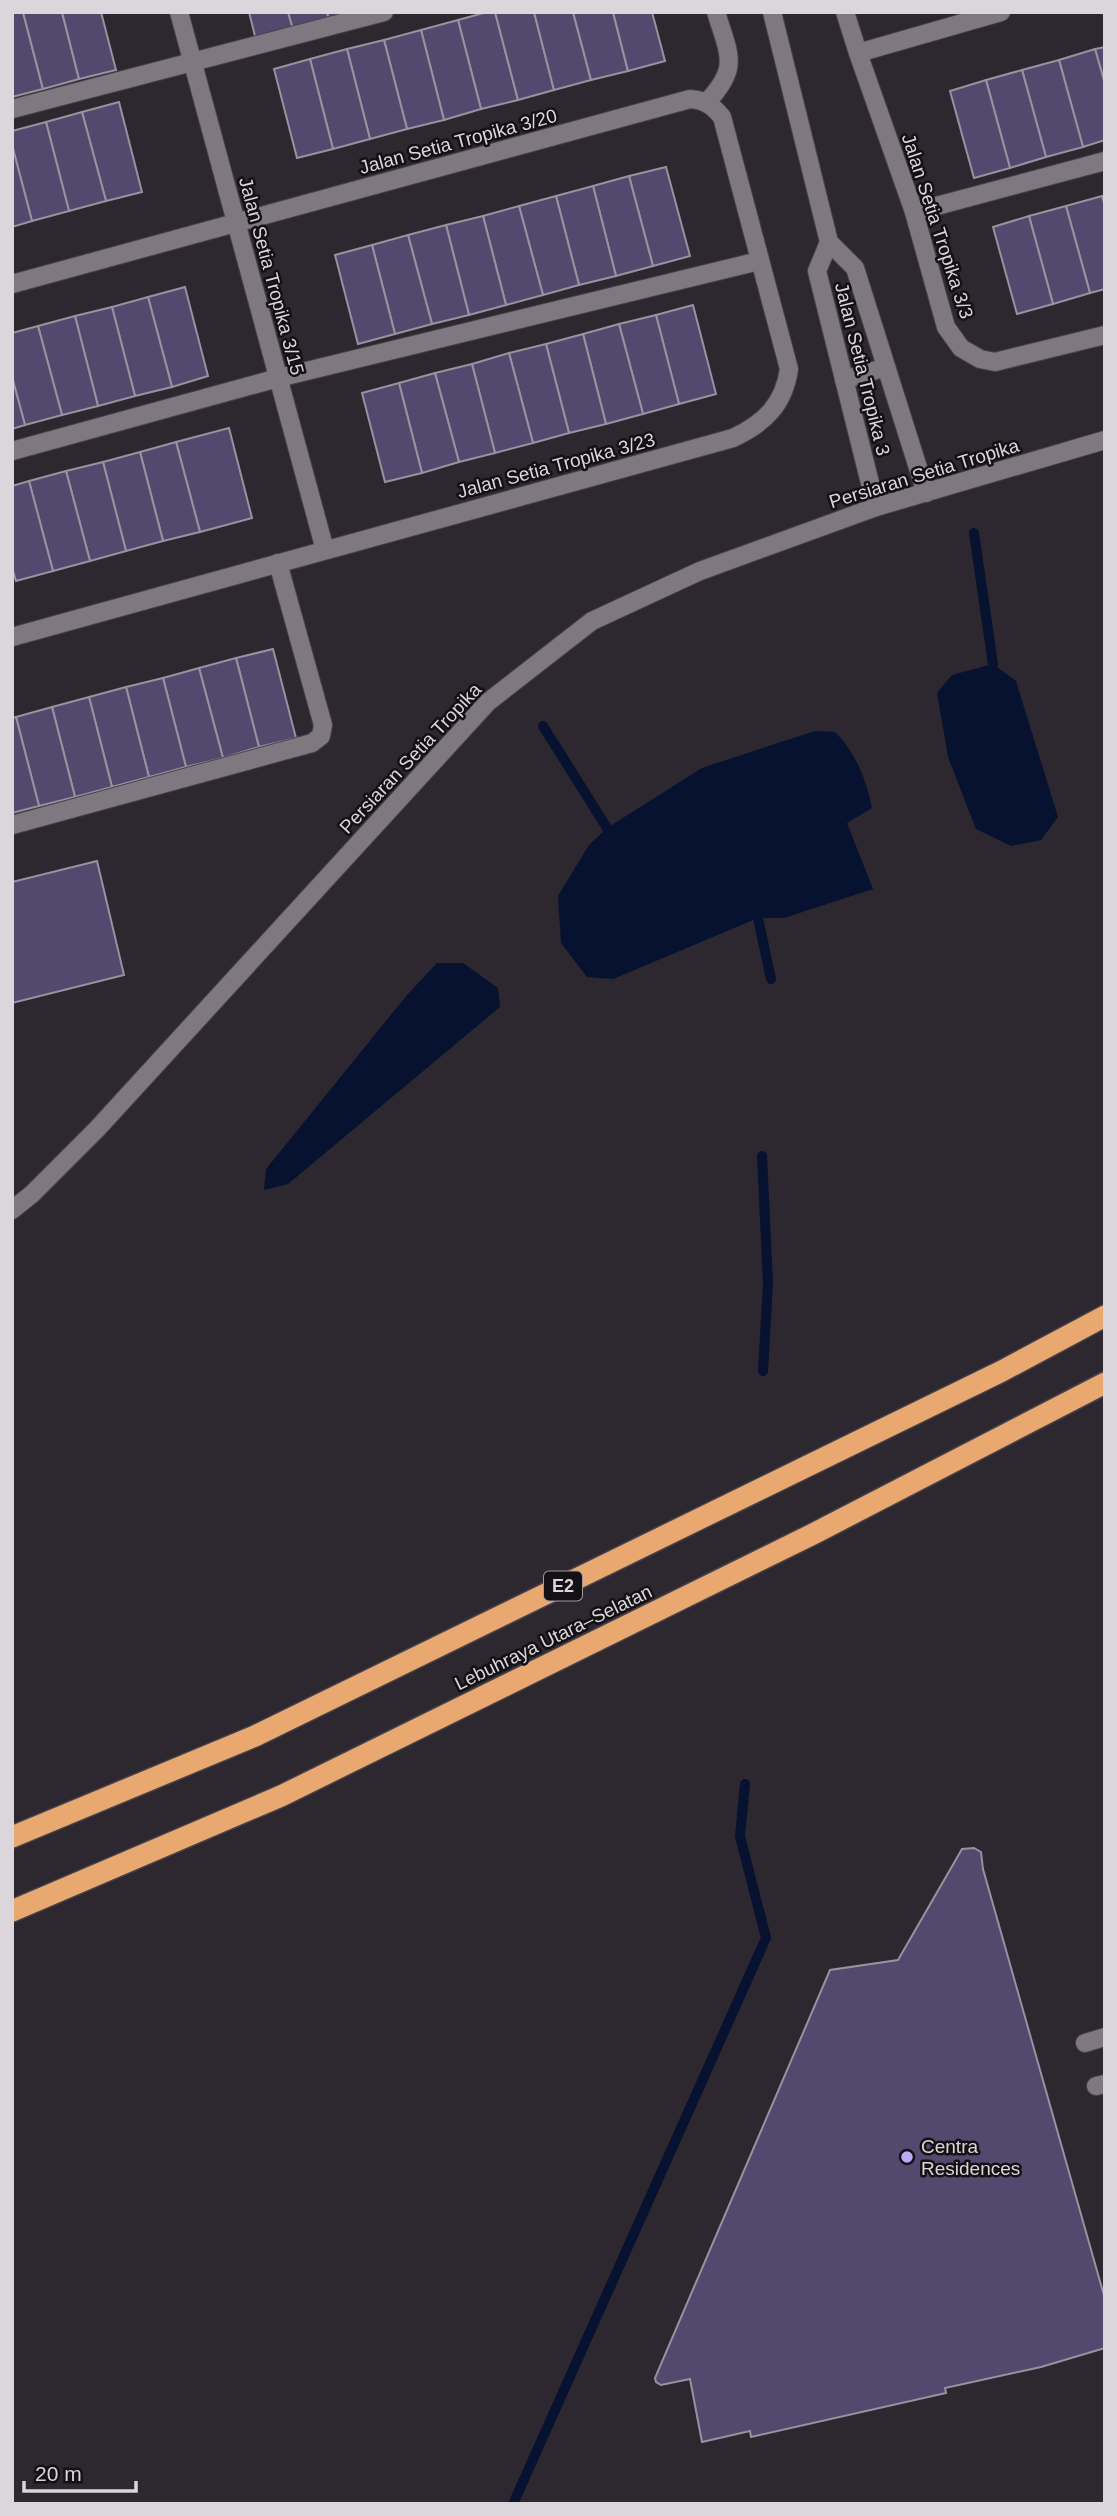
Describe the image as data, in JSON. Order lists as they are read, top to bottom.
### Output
{
  "streets": {
    "highway": ["E2", "Lebuhraya Utara–Selatan"],
    "street": [
      "Jalan Setia Tropika 3/20",
      "Jalan Setia Tropika 3/3",
      "Jalan Setia Tropika 3/15",
      "Jalan Setia Tropika 3",
      "Jalan Setia Tropika 3/23",
      "Persiaran Setia Tropika"
    ]
  },
  "crossings": [
    ["Jalan Setia Tropika 3/20", "Jalan Setia Tropika 3/15"],
    ["Jalan Setia Tropika 3/20", "Jalan Setia Tropika 3/23"],
    ["Jalan Setia Tropika 3/15", "Jalan Setia Tropika 3/23"],
    ["Jalan Setia Tropika 3", "Persiaran Setia Tropika"]
  ],
  "places": ["Centra Residences"],
  "scale_bar": "20 m"
}
